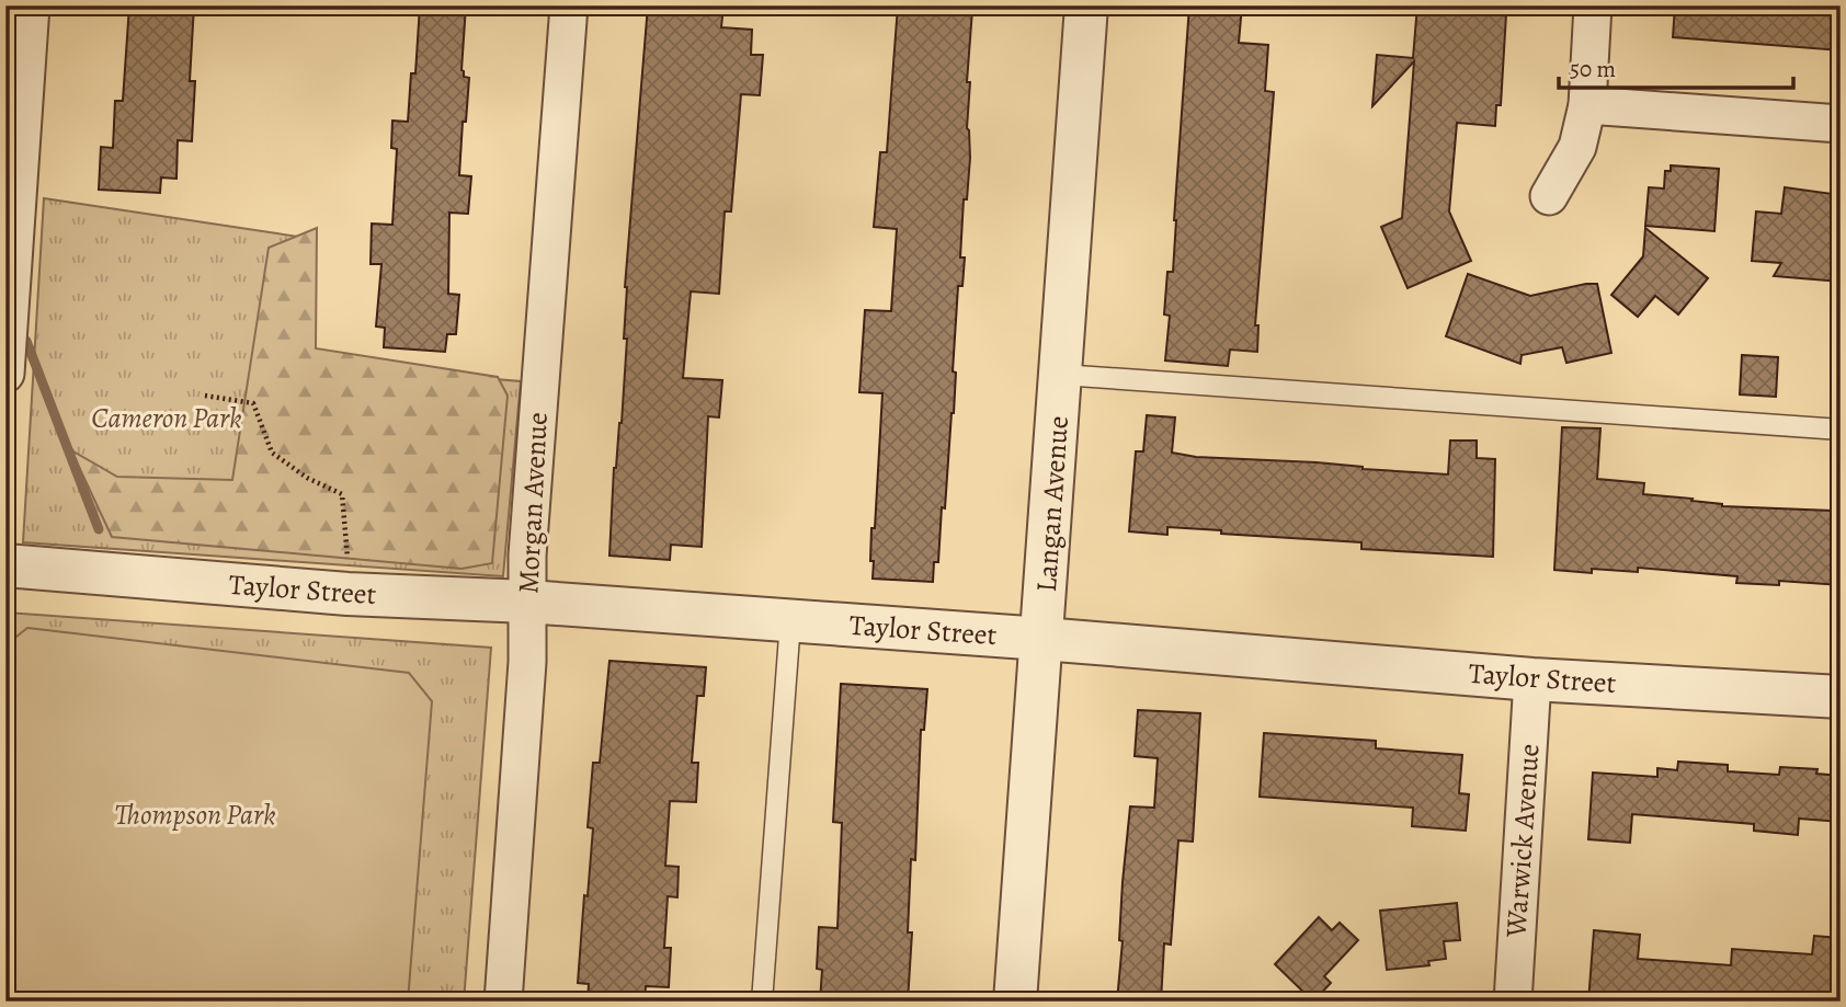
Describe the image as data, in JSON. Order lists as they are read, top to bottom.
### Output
{
  "streets": {
    "street": [
      "Morgan Avenue",
      "Langan Avenue",
      "Taylor Street",
      "Warwick Avenue"
    ]
  },
  "crossings": [
    ["Morgan Avenue", "Taylor Street"],
    ["Langan Avenue", "Taylor Street"],
    ["Taylor Street", "Warwick Avenue"]
  ],
  "parks": ["Cameron Park", "Thompson Park"],
  "scale_bar": "50 m"
}
